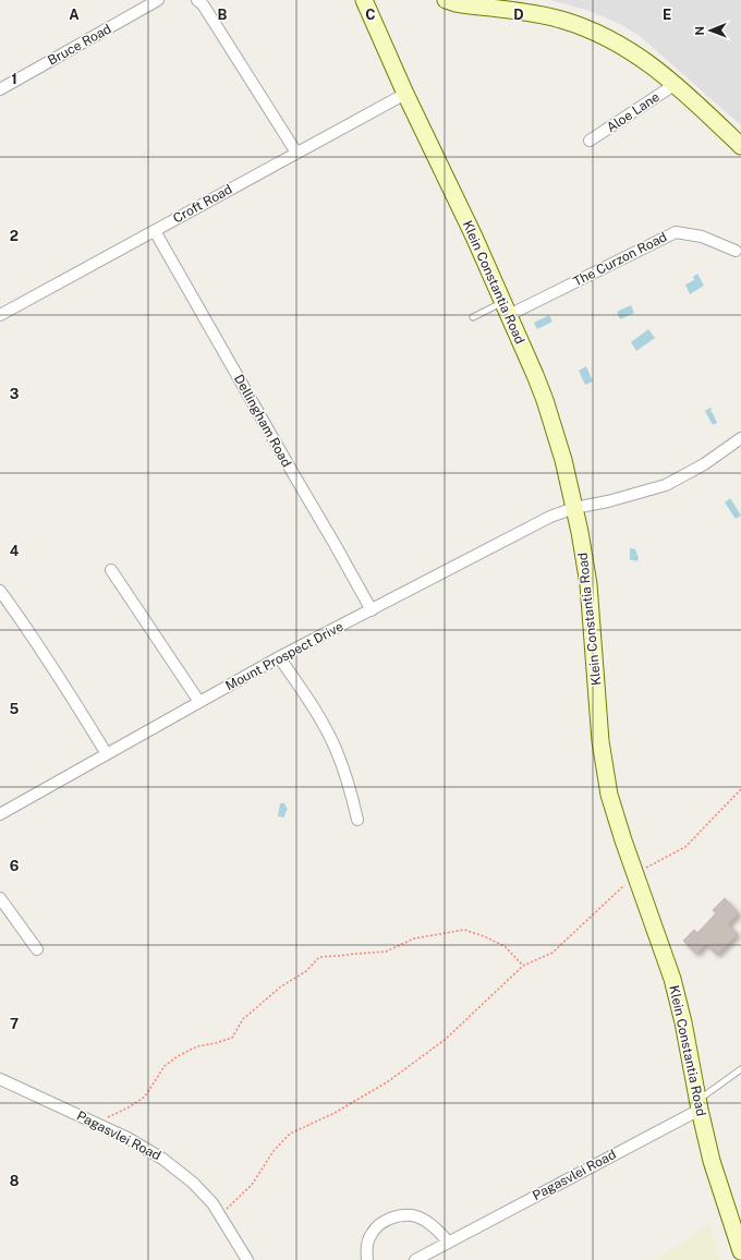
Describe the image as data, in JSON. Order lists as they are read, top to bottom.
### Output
{
  "streets": {
    "street": [
      "Bruce Road",
      "Aloe Lane",
      "Croft Road",
      "The Curzon Road",
      "Klein Constantia Road",
      "Dellingham Road",
      "Mount Prospect Drive",
      "Pagasvlei Road"
    ]
  },
  "crossings": [
    ["Croft Road", "Klein Constantia Road"],
    ["Croft Road", "Dellingham Road"],
    ["The Curzon Road", "Klein Constantia Road"],
    ["Klein Constantia Road", "Mount Prospect Drive"],
    ["Klein Constantia Road", "Pagasvlei Road"],
    ["Dellingham Road", "Mount Prospect Drive"]
  ],
  "north": "left",
  "grid": {
    "columns": [
      "A",
      "B",
      "C",
      "D",
      "E"
    ],
    "rows": [
      "1",
      "2",
      "3",
      "4",
      "5",
      "6",
      "7",
      "8"
    ]
  }
}
